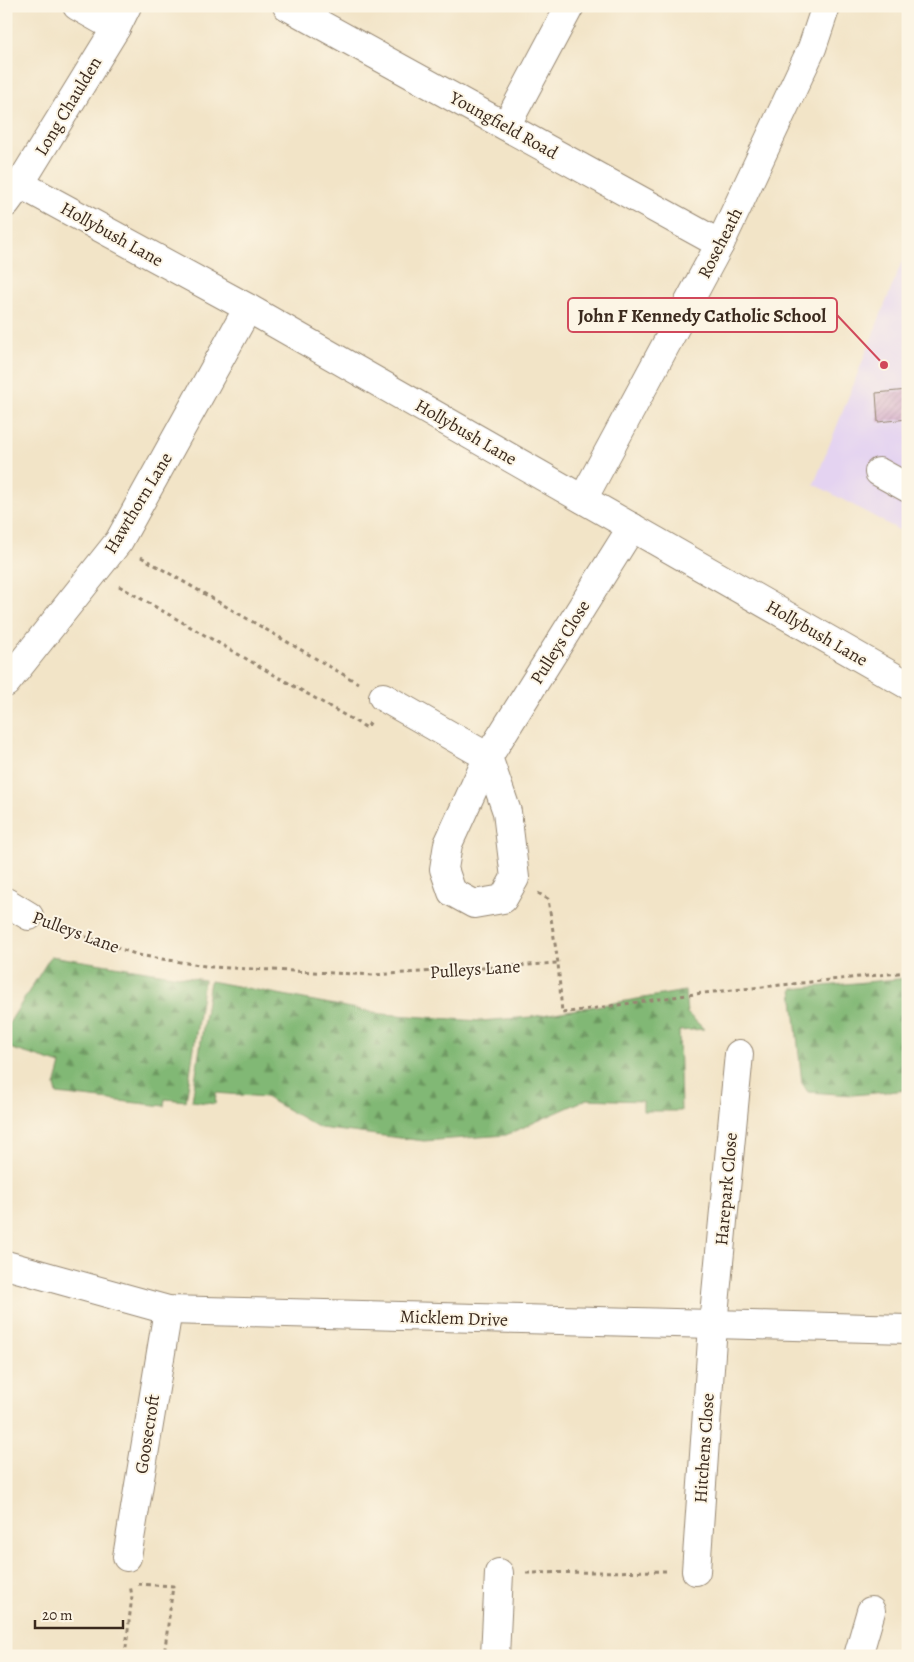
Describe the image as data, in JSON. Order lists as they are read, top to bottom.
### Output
{
  "streets": {
    "street": [
      "Long Chaulden",
      "Youngfield Road",
      "Hollybush Lane",
      "Roseheath",
      "Hawthorn Lane",
      "Pulleys Close",
      "Harepark Close",
      "Micklem Drive",
      "Goosecroft",
      "Hitchens Close"
    ],
    "path": ["Pulleys Lane"]
  },
  "crossings": [
    ["Long Chaulden", "Hollybush Lane"],
    ["Youngfield Road", "Roseheath"],
    ["Hollybush Lane", "Roseheath"],
    ["Hollybush Lane", "Hawthorn Lane"],
    ["Hollybush Lane", "Pulleys Close"],
    ["Harepark Close", "Micklem Drive"],
    ["Harepark Close", "Hitchens Close"],
    ["Micklem Drive", "Goosecroft"],
    ["Micklem Drive", "Hitchens Close"]
  ],
  "places": ["John F Kennedy Catholic School"],
  "scale_bar": "20 m"
}
